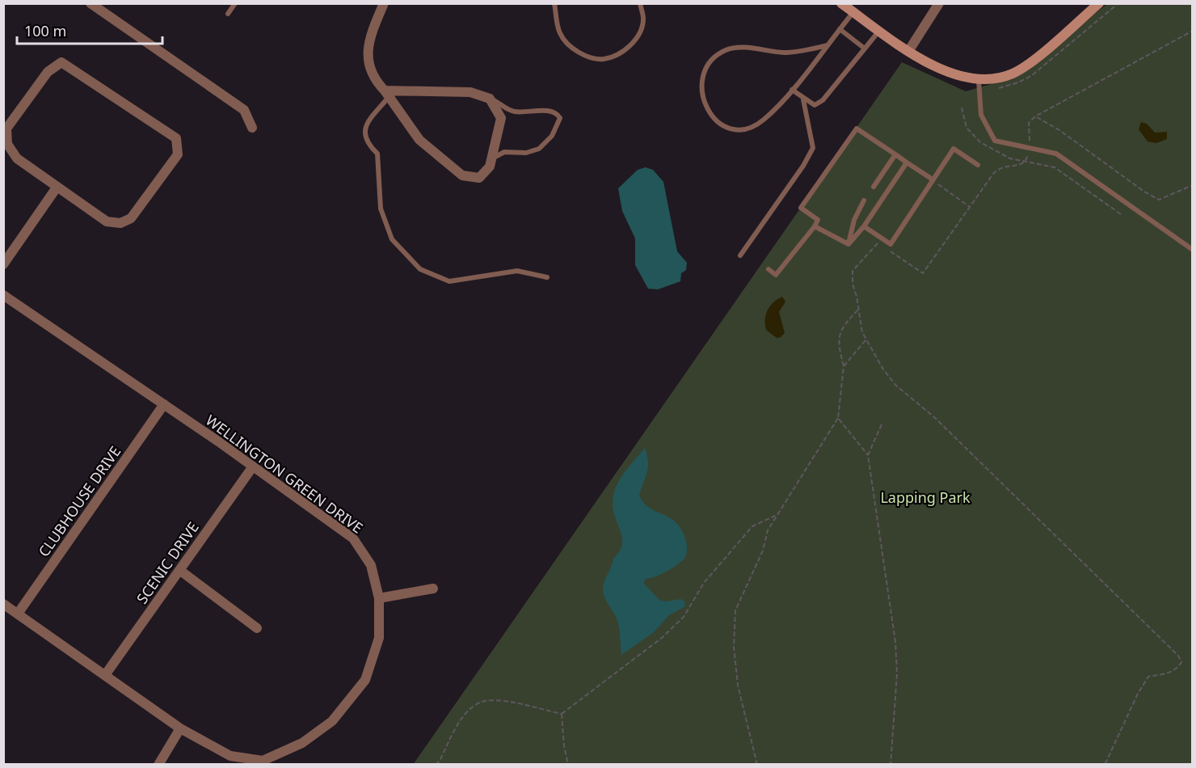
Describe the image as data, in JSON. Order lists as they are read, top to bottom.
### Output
{
  "streets": {
    "street": ["WELLINGTON GREEN DRIVE", "CLUBHOUSE DRIVE", "SCENIC DRIVE"]
  },
  "crossings": [
    ["WELLINGTON GREEN DRIVE", "CLUBHOUSE DRIVE"],
    ["WELLINGTON GREEN DRIVE", "SCENIC DRIVE"]
  ],
  "parks": ["Lapping Park"],
  "scale_bar": "100 m"
}
